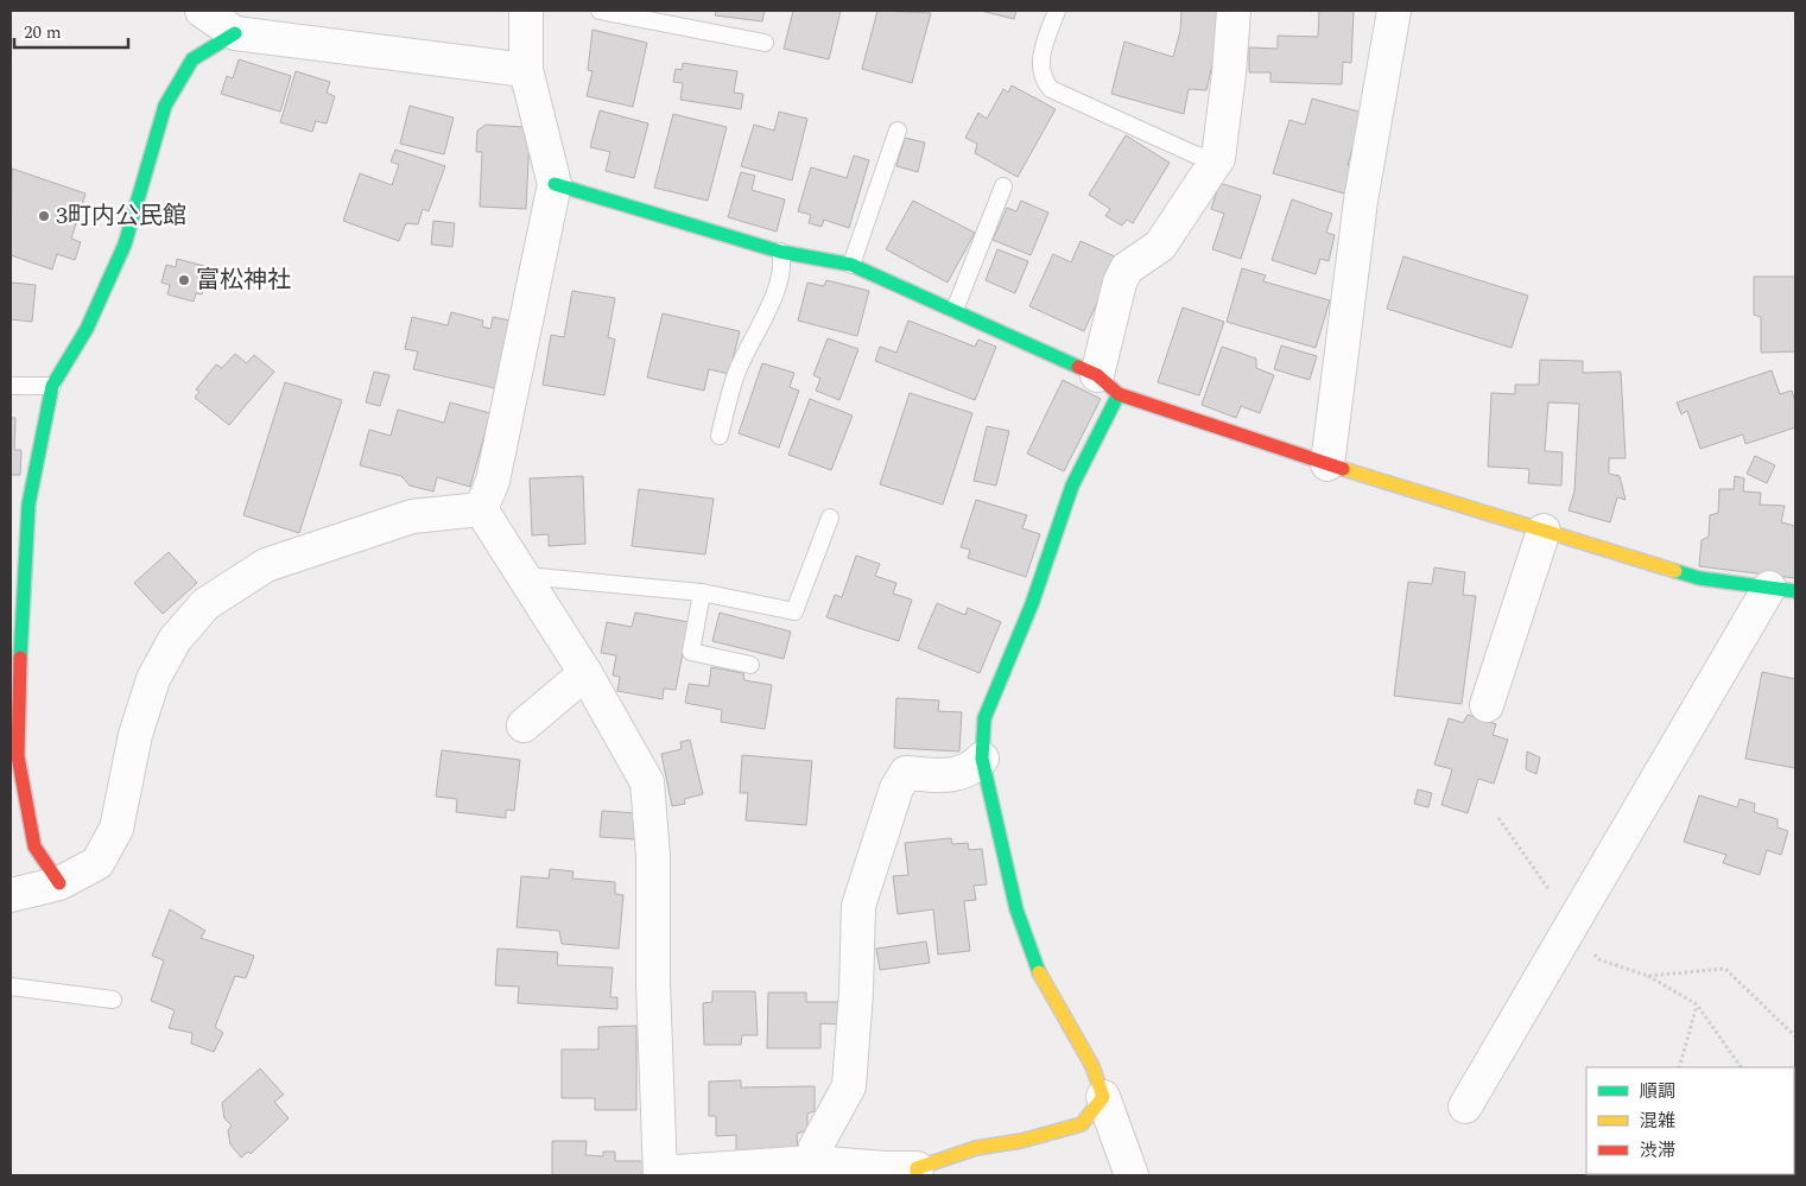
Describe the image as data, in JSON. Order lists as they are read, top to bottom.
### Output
{
  "places": ["3町内公民館", "富松神社"],
  "legend": ["順調", "混雑", "渋滞"],
  "scale_bar": "20 m"
}
